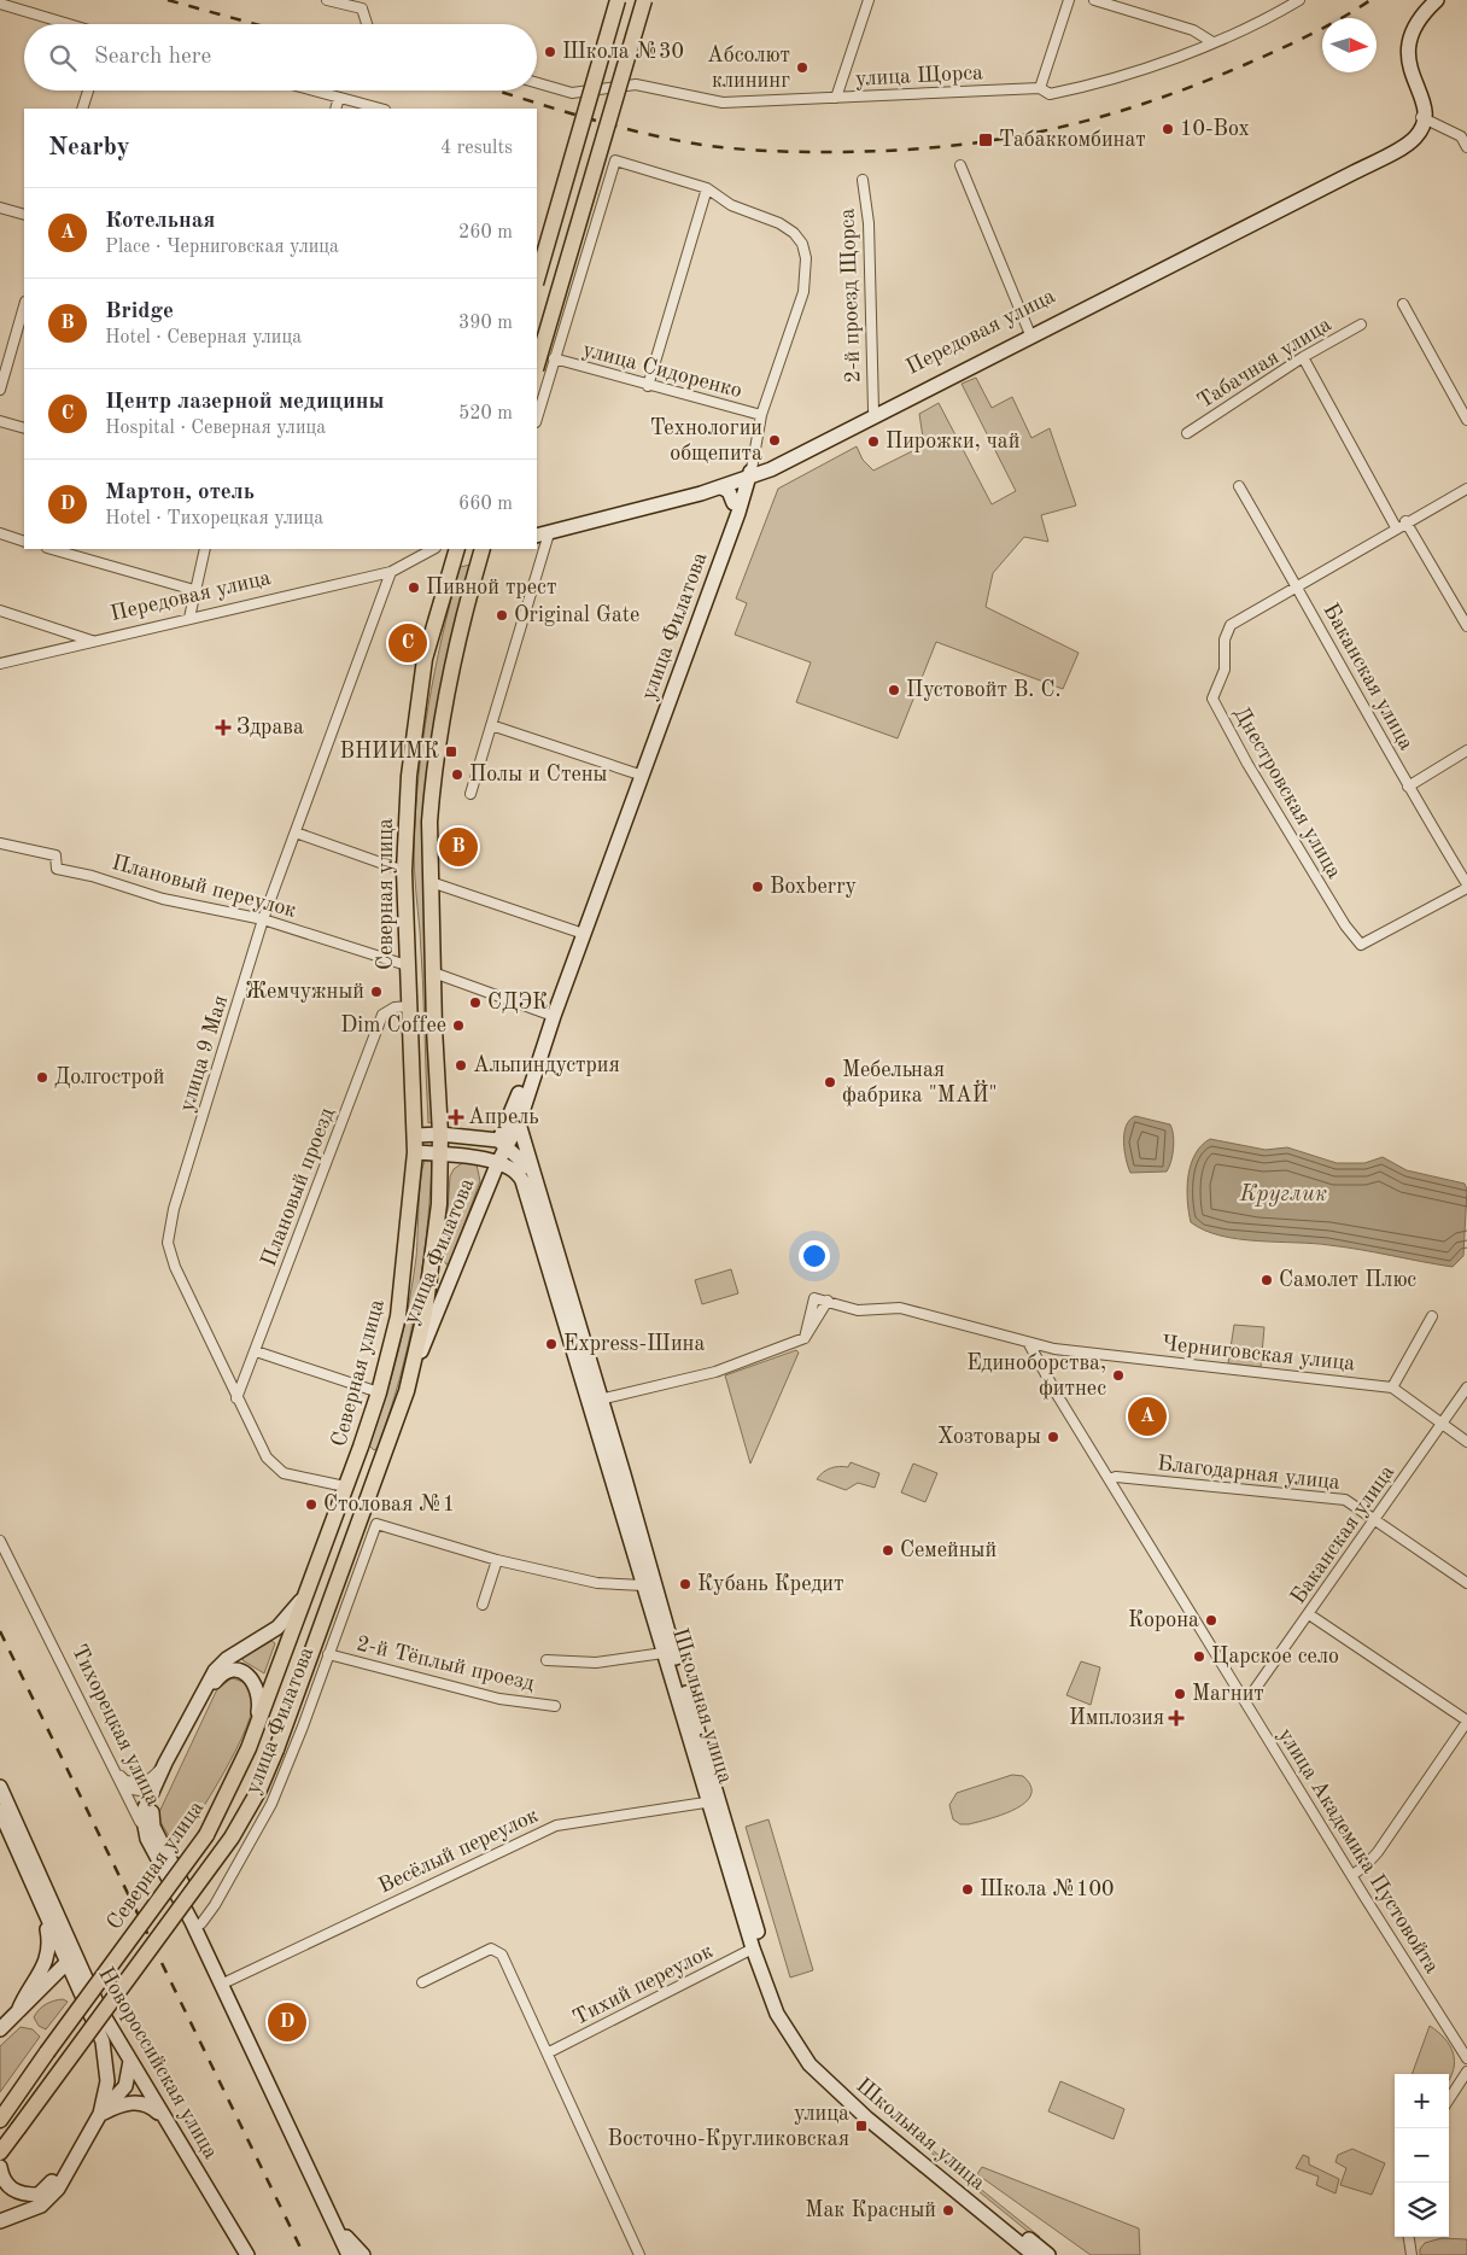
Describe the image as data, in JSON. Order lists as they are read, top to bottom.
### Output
{
  "streets": {
    "main road": [
      "Передовая улица",
      "улица Филатова",
      "Северная улица",
      "Школьная улица",
      "Тихорецкая улица",
      "Новороссийская улица"
    ],
    "street": [
      "улица Щорса",
      "2-й проезд Щорса",
      "Табачная улица",
      "улица Сидоренко",
      "Баканская улица",
      "Днестровская улица",
      "Плановый переулок",
      "улица 9 Мая",
      "Плановый проезд",
      "Черниговская улица",
      "Благодарная улица",
      "2-й Тёплый проезд",
      "Весёлый переулок",
      "улица Академика Пустовойта",
      "Тихий переулок"
    ]
  },
  "crossings": [
    ["2-й проезд Щорса", "Передовая улица"],
    ["Передовая улица", "улица Филатова"],
    ["Передовая улица", "улица 9 Мая"],
    ["улица Сидоренко", "улица Филатова"],
    ["улица Филатова", "Северная улица"],
    ["улица Филатова", "2-й Тёплый проезд"],
    ["улица Филатова", "Школьная улица"],
    ["Баканская улица", "Днестровская улица"],
    ["Баканская улица", "Благодарная улица"],
    ["Баканская улица", "улица Академика Пустовойта"],
    ["Плановый переулок", "Северная улица"],
    ["Плановый переулок", "улица 9 Мая"],
    ["Северная улица", "улица 9 Мая"],
    ["Северная улица", "Плановый проезд"],
    ["Северная улица", "Школьная улица"],
    ["улица 9 Мая", "Плановый проезд"],
    ["Черниговская улица", "улица Академика Пустовойта"],
    ["Благодарная улица", "улица Академика Пустовойта"],
    ["2-й Тёплый проезд", "Школьная улица"],
    ["Школьная улица", "Весёлый переулок"],
    ["Школьная улица", "Тихий переулок"]
  ],
  "water": ["Круглик"],
  "places": {
    "other": [
      "Школа №30",
      "Абсолют клининг",
      "10-Box",
      "Технологии общепита",
      "Пирожки, чай",
      "Пивной трест",
      "Original Gate",
      "Пустовойт В. С.",
      "Полы и Стены",
      "Boxberry",
      "Жемчужный",
      "СДЭК",
      "Dim Coffee",
      "Альпиндустрия",
      "Долгострой",
      "Мебельная фабрика \"МАЙ\"",
      "Самолет Плюс",
      "Express-Шина",
      "Единоборства, фитнес",
      "Хозтовары",
      "Столовая №1",
      "Семейный",
      "Кубань Кредит",
      "Корона",
      "Царское село",
      "Магнит",
      "Школа №100",
      "Мак Красный"
    ],
    "transit": ["Табаккомбинат", "ВНИИМК", "улица Восточно-Кругликовская"],
    "health": ["Здрава", "Апрель", "Имплозия"]
  },
  "north": "right",
  "page": {
    "search": "Search here",
    "heading": ["Nearby", "4 results"],
    "list": [
      {
        "mark": "A",
        "name": "Котельная",
        "note": "Place · Черниговская улица",
        "value": "260 m"
      },
      {
        "mark": "B",
        "name": "Bridge",
        "note": "Hotel · Северная улица",
        "value": "390 m"
      },
      {
        "mark": "C",
        "name": "Центр лазерной медицины",
        "note": "Hospital · Северная улица",
        "value": "520 m"
      },
      {
        "mark": "D",
        "name": "Мартон, отель",
        "note": "Hotel · Тихорецкая улица",
        "value": "660 m"
      }
    ],
    "pins": [
      "C",
      "B",
      "A",
      "D"
    ],
    "map_buttons": ["+", "−"]
  }
}
